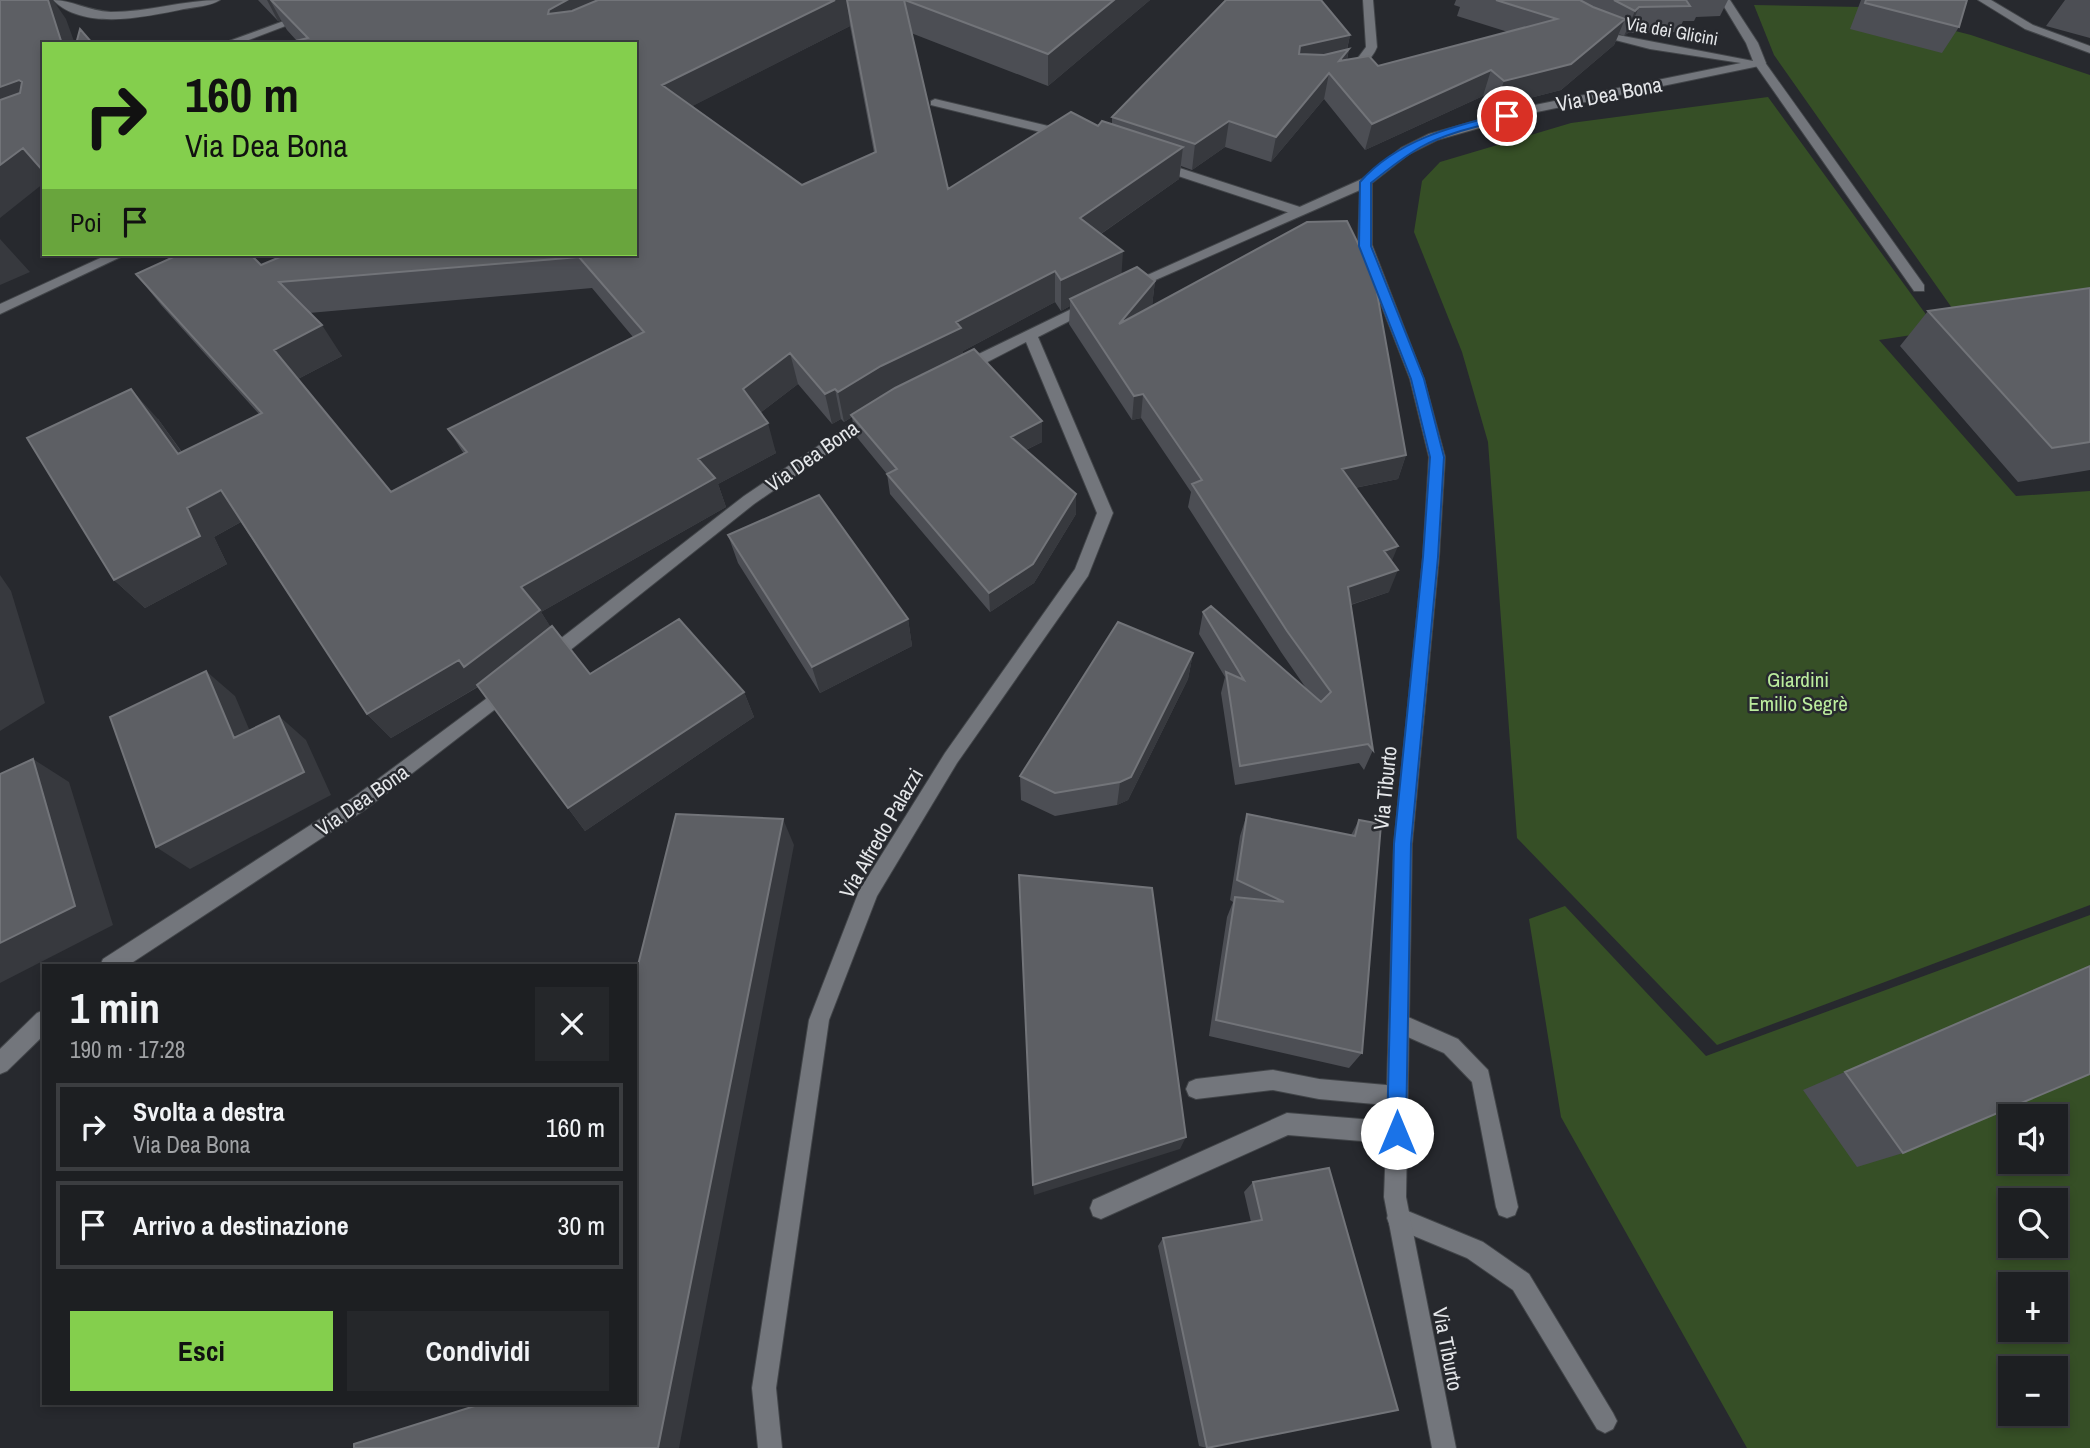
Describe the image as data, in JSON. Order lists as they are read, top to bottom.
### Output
{
  "streets": {
    "street": [
      "Via dei Glicini",
      "Via Dea Bona",
      "Via Tiburto",
      "Via Alfredo Palazzi"
    ]
  },
  "crossings": [
    ["Via dei Glicini", "Via Dea Bona"],
    ["Via Dea Bona", "Via Tiburto"],
    ["Via Dea Bona", "Via Alfredo Palazzi"]
  ],
  "parks": ["Giardini Emilio Segrè"],
  "page": {
    "turn": ["160 m", "Via Dea Bona"],
    "then": "Poi",
    "heading": ["1 min", "190 m · 17:28"],
    "list": [
      {
        "name": "Svolta a destra",
        "note": "Via Dea Bona",
        "value": "160 m"
      },
      {
        "name": "Arrivo a destinazione",
        "value": "30 m"
      }
    ],
    "map_buttons": ["+", "−"],
    "buttons": ["Esci", "Condividi"]
  }
}
